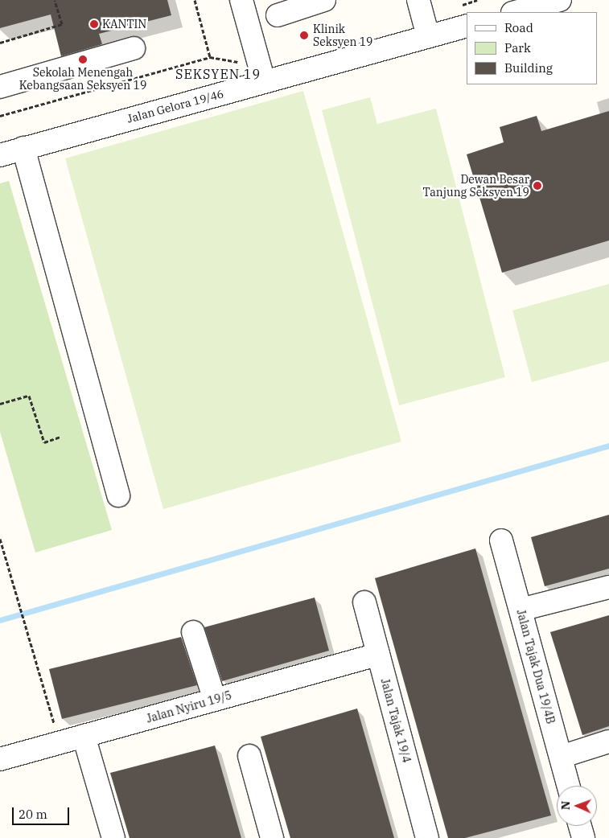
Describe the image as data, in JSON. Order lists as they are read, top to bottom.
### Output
{
  "streets": {
    "street": [
      "Jalan Gelora 19/46",
      "Jalan Tajak Dua 19/4B",
      "Jalan Nyiru 19/5",
      "Jalan Tajak 19/4"
    ]
  },
  "crossings": [
    ["Jalan Nyiru 19/5", "Jalan Tajak 19/4"]
  ],
  "districts": ["SEKSYEN 19"],
  "places": [
    "KANTIN",
    "Klinik Seksyen 19",
    "Sekolah Menengah Kebangsaan Seksyen 19",
    "Dewan Besar Tanjung Seksyen 19"
  ],
  "legend": ["Road", "Park", "Building"],
  "scale_bar": "20 m",
  "north": "left"
}
